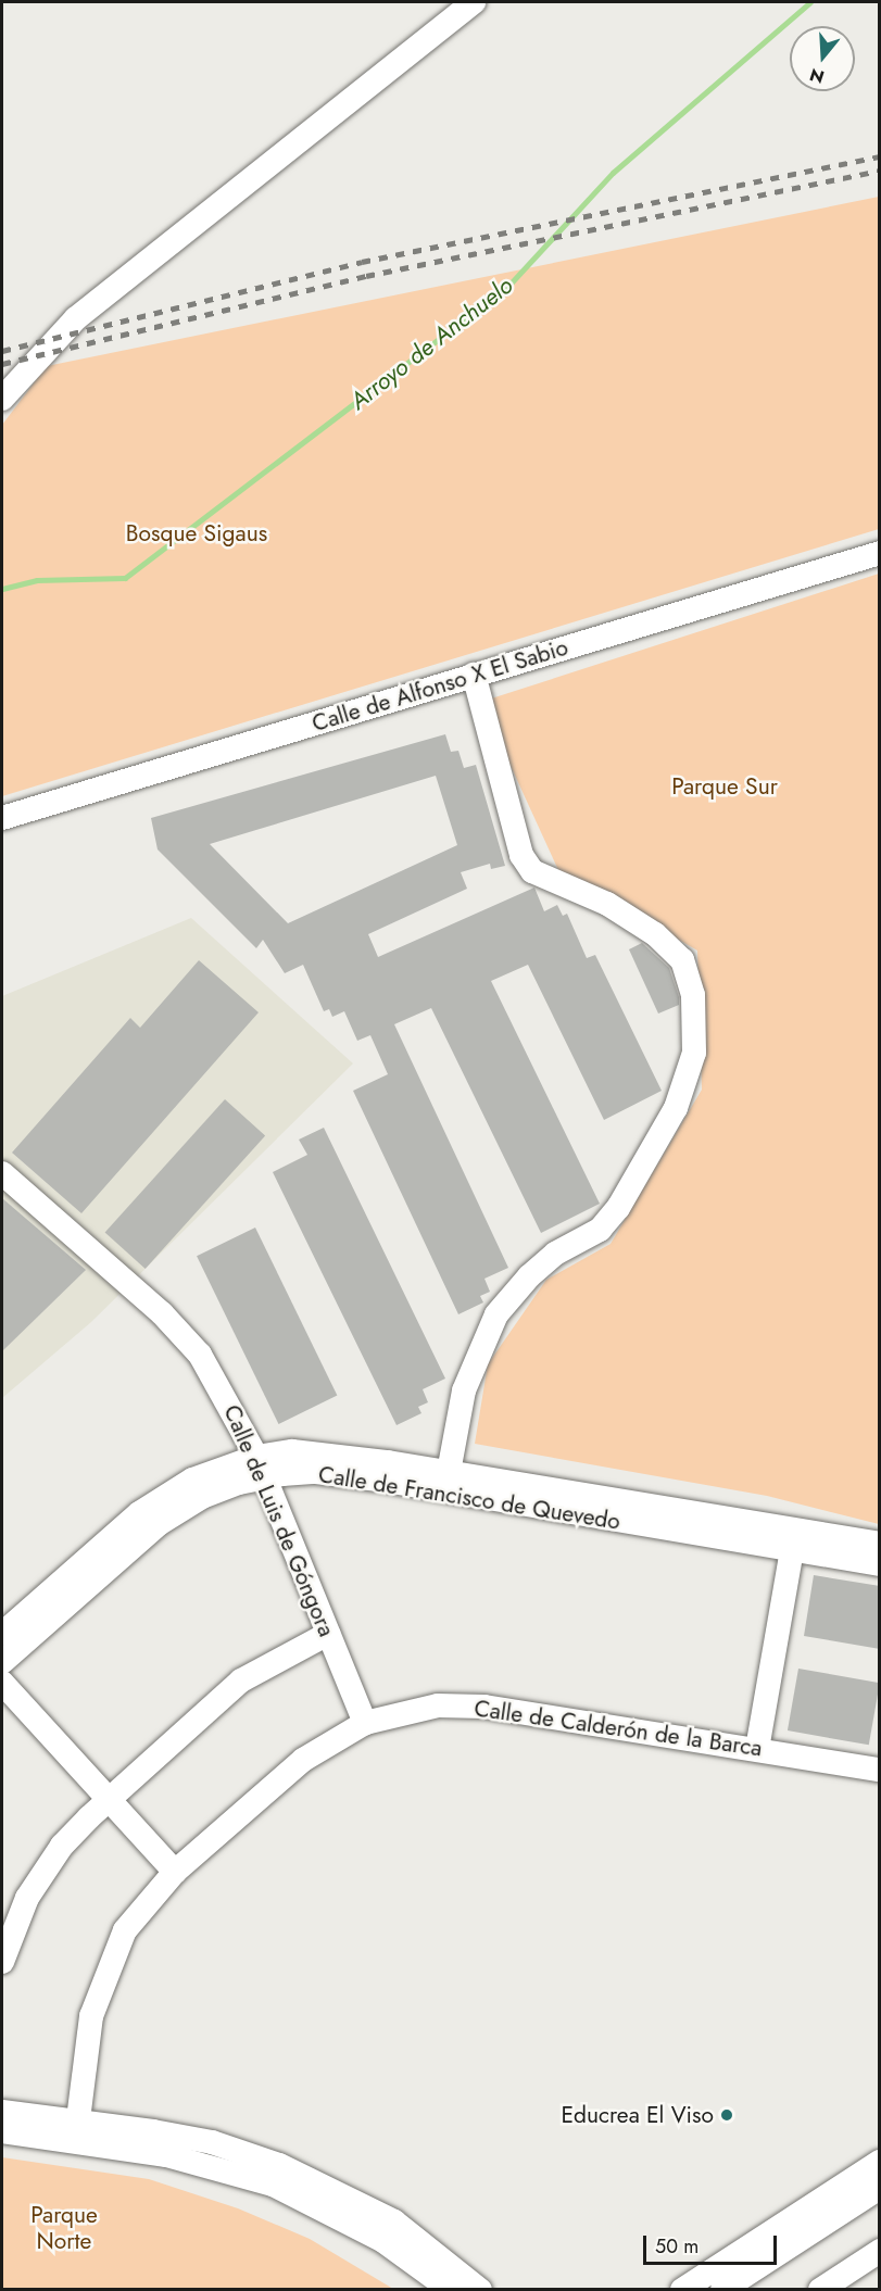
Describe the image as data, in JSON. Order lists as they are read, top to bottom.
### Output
{
  "streets": {
    "street": [
      "Calle de Alfonso X El Sabio",
      "Calle de Francisco de Quevedo",
      "Calle de Luis de Góngora",
      "Calle de Calderón de la Barca"
    ]
  },
  "crossings": [
    ["Calle de Francisco de Quevedo", "Calle de Luis de Góngora"],
    ["Calle de Luis de Góngora", "Calle de Calderón de la Barca"]
  ],
  "water": ["Arroyo de Anchuelo"],
  "parks": ["Bosque Sigaus", "Parque Sur", "Parque Norte"],
  "places": ["Educrea El Viso"],
  "scale_bar": "50 m",
  "north": "bottom"
}
